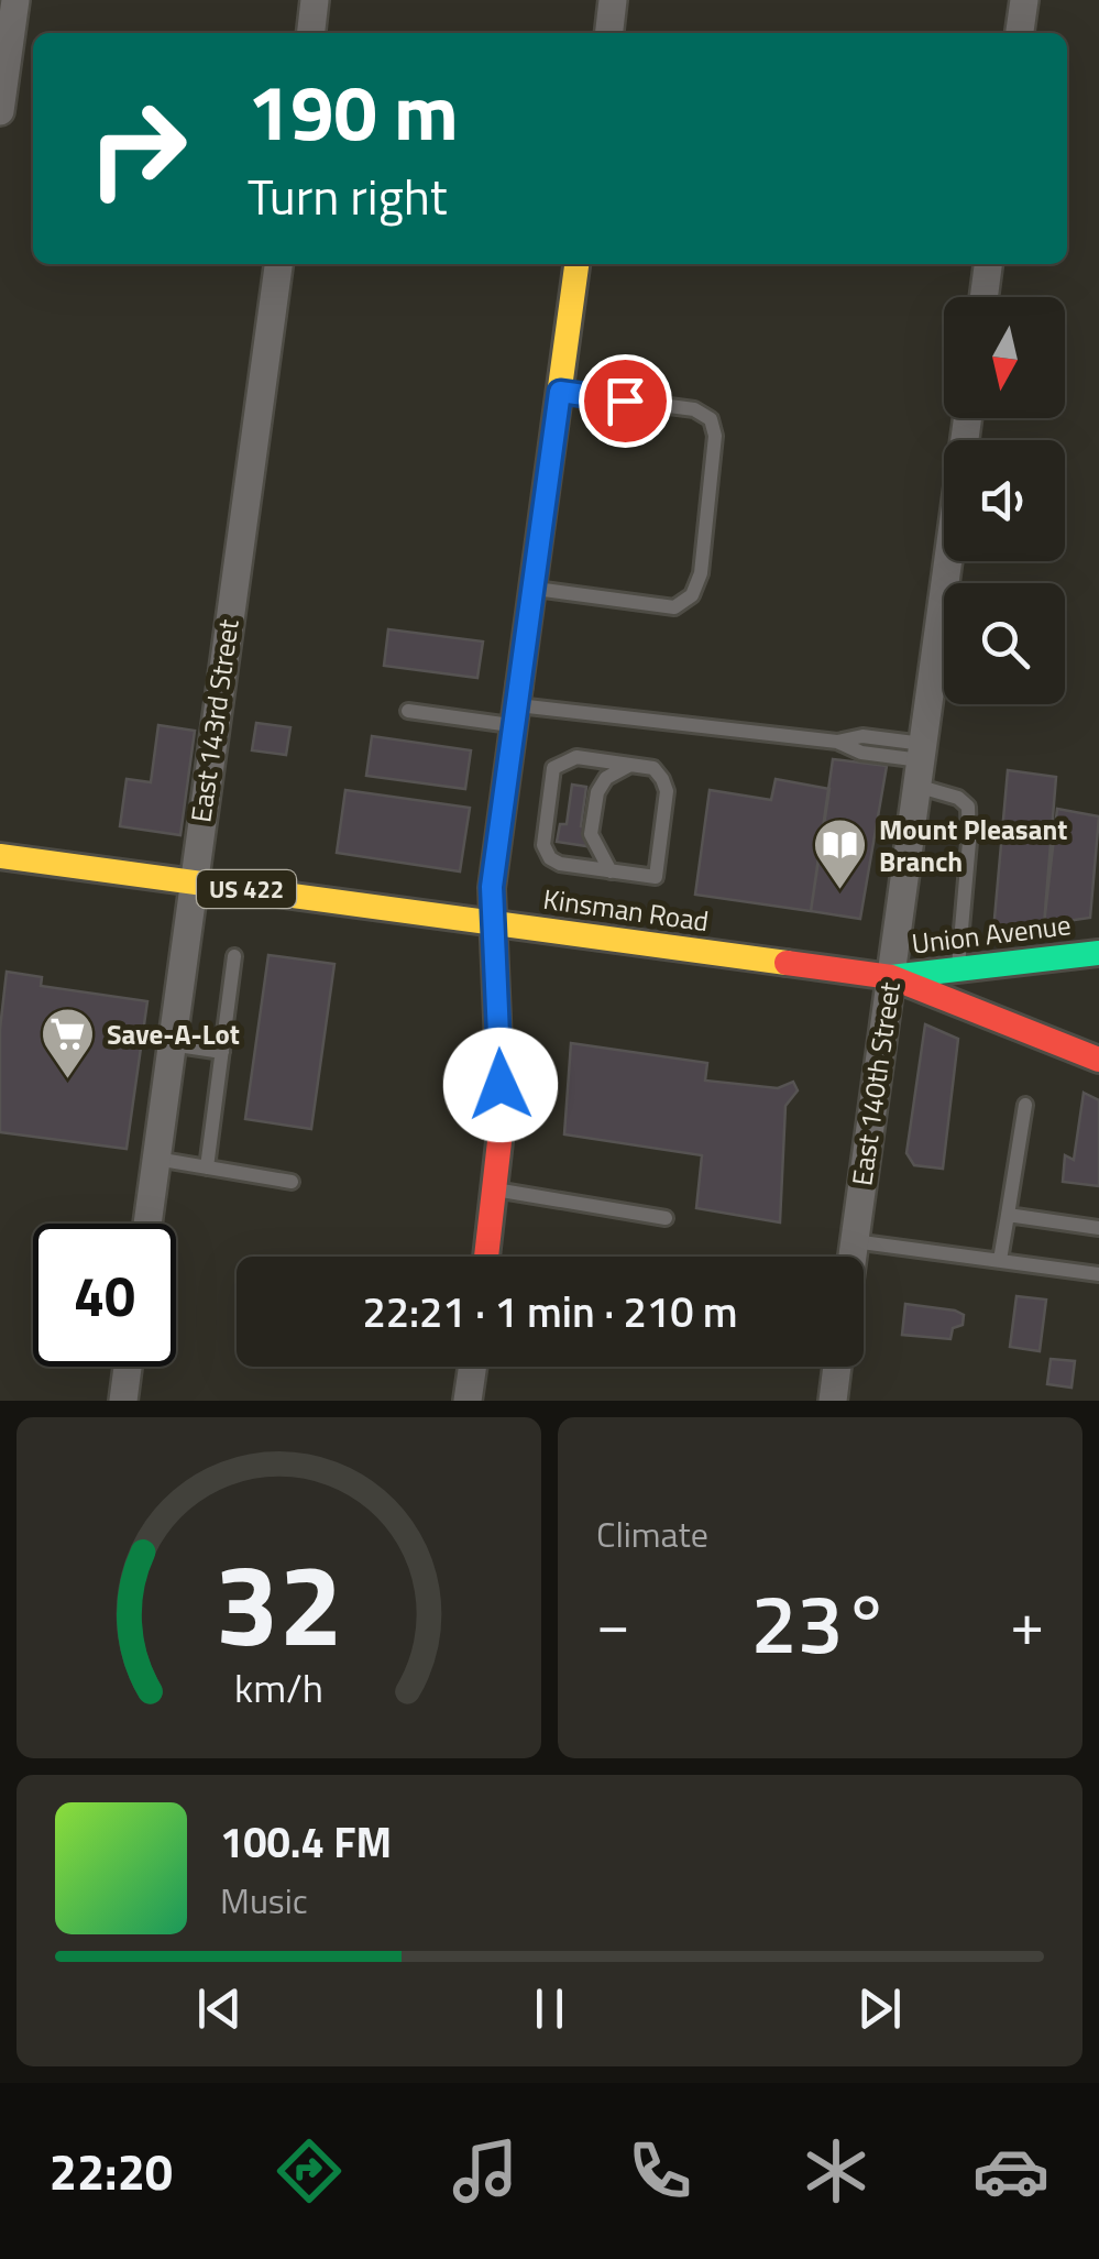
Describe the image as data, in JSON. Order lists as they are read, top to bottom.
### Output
{
  "streets": {
    "main road": ["US 422", "Kinsman Road", "Union Avenue"],
    "street": ["East 143rd Street", "East 140th Street"]
  },
  "crossings": [
    ["East 143rd Street", "Kinsman Road"],
    ["Kinsman Road", "Union Avenue"],
    ["Kinsman Road", "East 140th Street"],
    ["Union Avenue", "East 140th Street"]
  ],
  "places": {
    "library": ["Mount Pleasant Branch"],
    "supermarket": ["Save-A-Lot"]
  },
  "north": "bottom",
  "page": {
    "turn": ["190 m", "Turn right"],
    "limit": "40",
    "trip": "22:21 · 1 min · 210 m",
    "tile": "Climate",
    "heat": ["−", "23°", "+"],
    "song": ["100.4 FM", "Music"],
    "tabs": "22:20",
    "gauge": ["32", "km/h"]
  }
}
